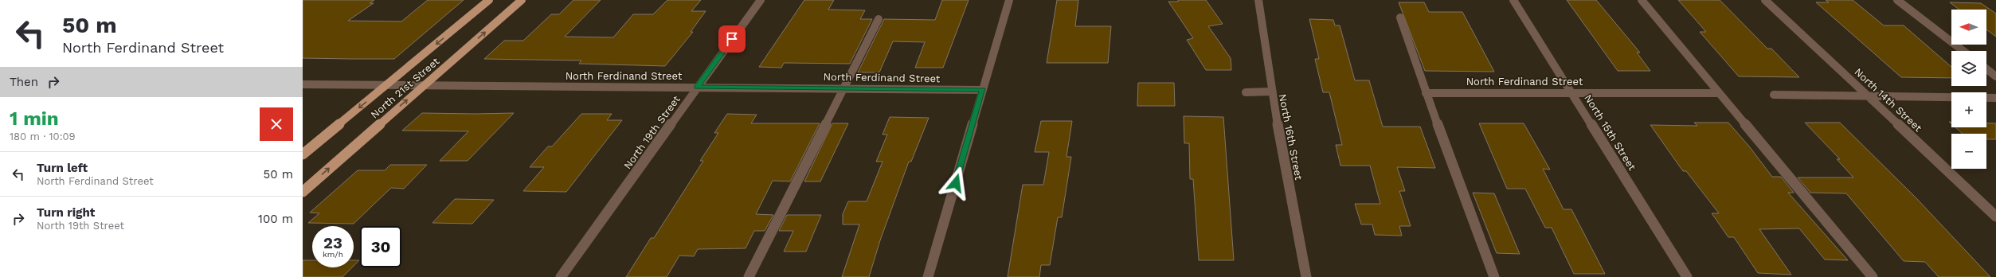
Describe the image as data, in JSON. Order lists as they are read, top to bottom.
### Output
{
  "streets": {
    "main road": ["North 21st Street"],
    "street": [
      "North Ferdinand Street",
      "North 14th Street",
      "North 19th Street",
      "North 15th Street",
      "North 16th Street"
    ]
  },
  "crossings": [
    ["North Ferdinand Street", "North 21st Street"],
    ["North Ferdinand Street", "North 19th Street"],
    ["North Ferdinand Street", "North 15th Street"]
  ],
  "north": "left",
  "page": {
    "turn": ["50 m", "North Ferdinand Street"],
    "map_buttons": ["+", "−"],
    "then": "Then",
    "heading": ["1 min", "180 m · 10:09"],
    "list": [
      {
        "name": "Turn left",
        "note": "North Ferdinand Street",
        "value": "50 m"
      },
      {
        "name": "Turn right",
        "note": "North 19th Street",
        "value": "100 m"
      }
    ],
    "speed": "23 km/h",
    "limit": "30"
  }
}
